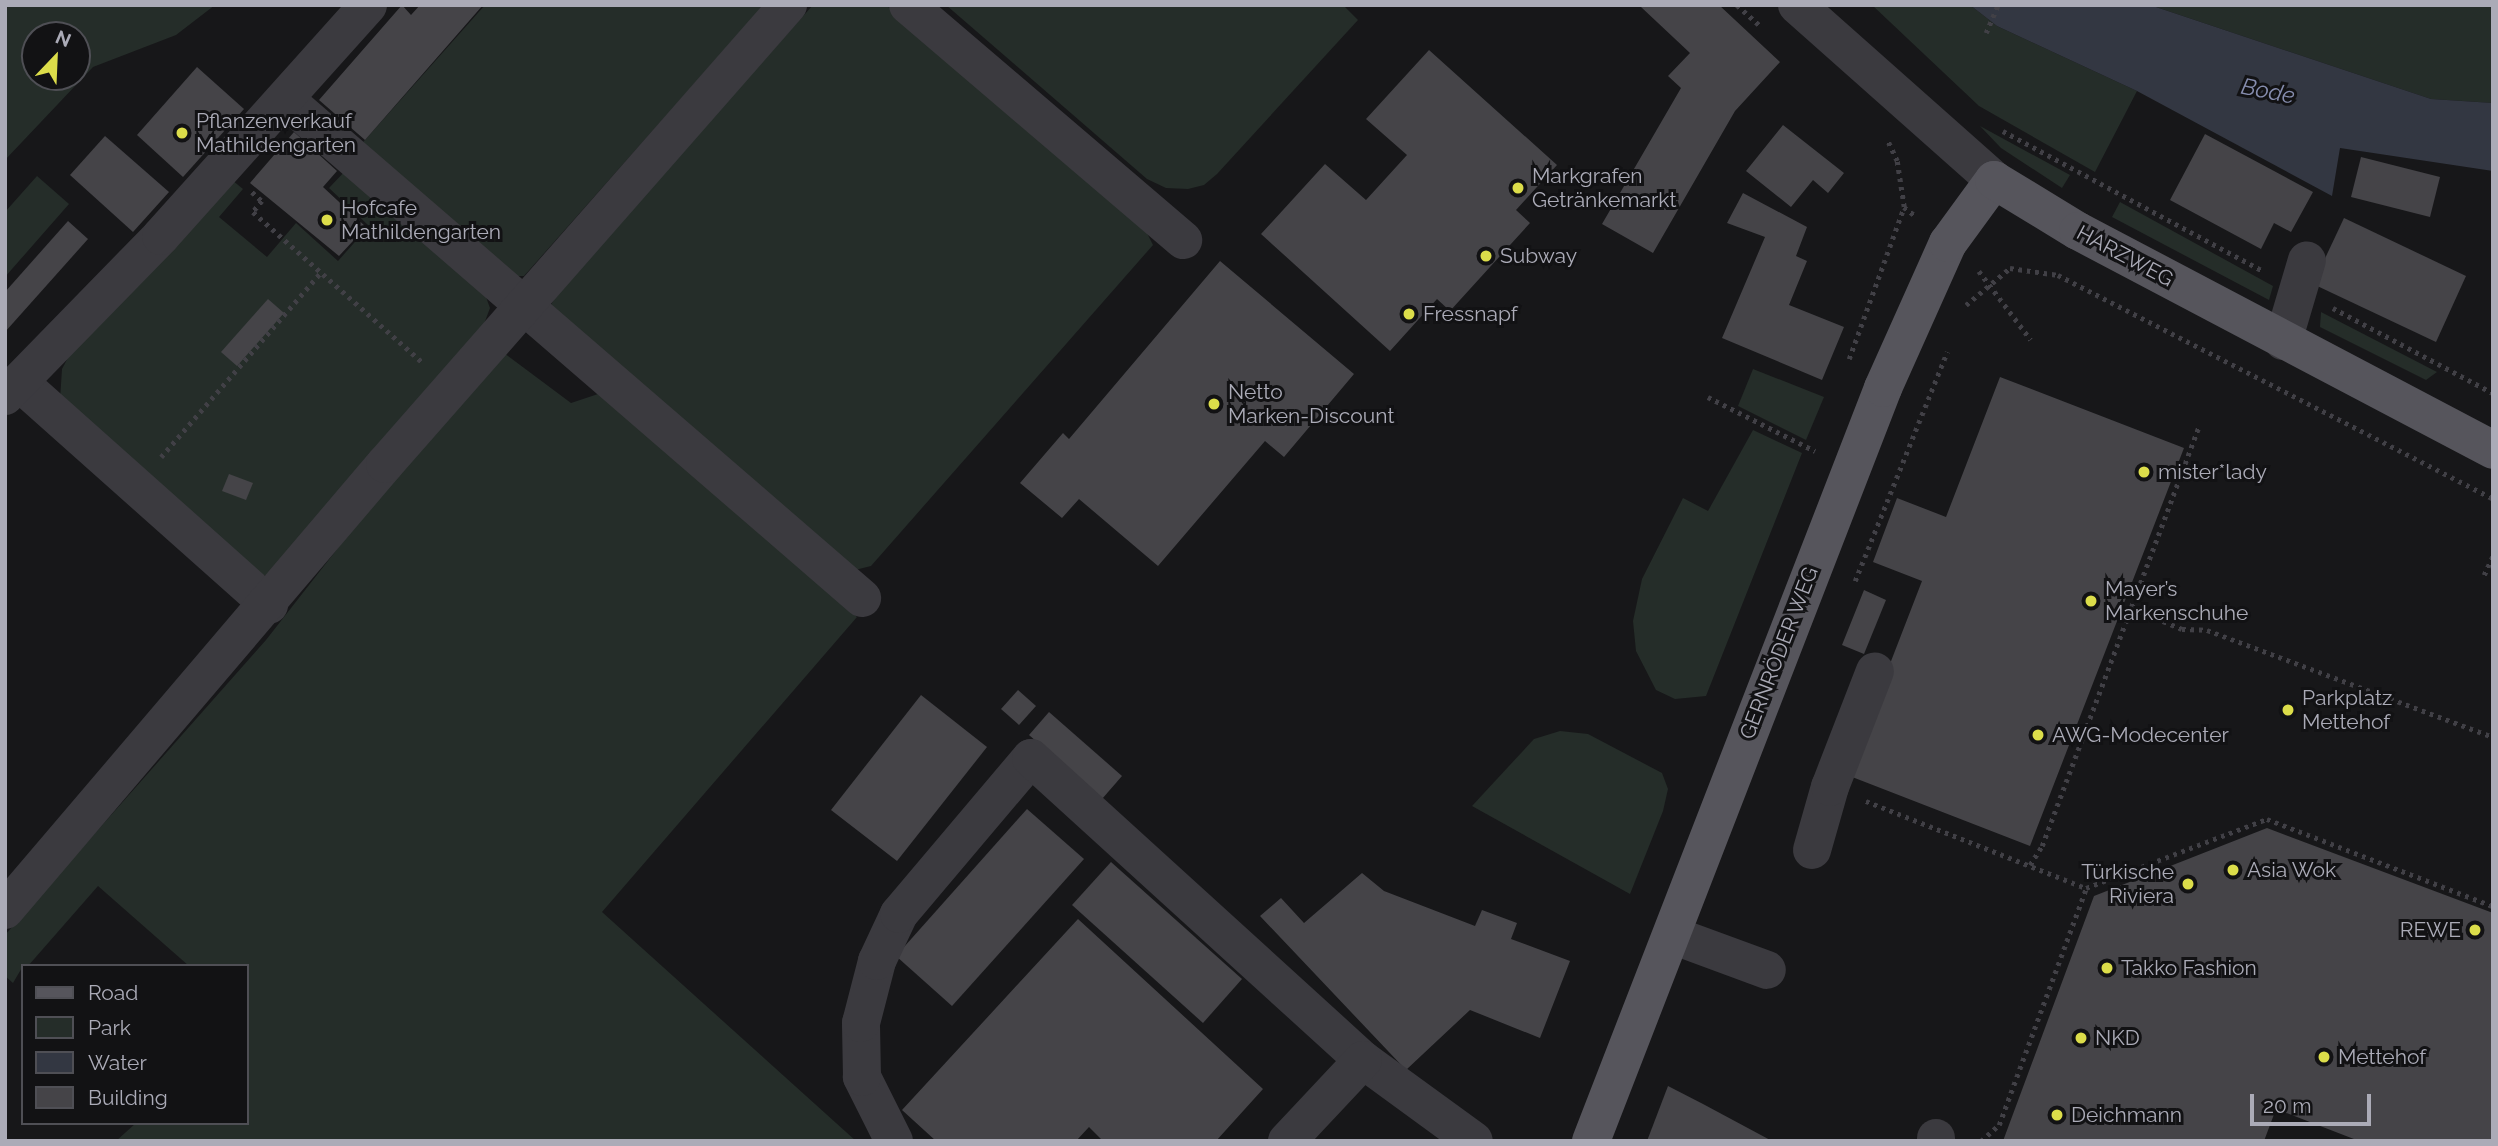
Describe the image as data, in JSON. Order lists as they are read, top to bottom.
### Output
{
  "streets": {
    "main road": ["HARZWEG", "GERNRÖDER WEG"]
  },
  "crossings": [
    ["HARZWEG", "GERNRÖDER WEG"]
  ],
  "water": ["Bode"],
  "places": [
    "Pflanzenverkauf Mathildengarten",
    "Markgrafen Getränkemarkt",
    "Hofcafe Mathildengarten",
    "Subway",
    "Fressnapf",
    "Netto Marken-Discount",
    "mister*lady",
    "Mayer’s Markenschuhe",
    "Parkplatz Mettehof",
    "AWG-Modecenter",
    "Asia Wok",
    "Türkische Riviera",
    "REWE",
    "Takko Fashion",
    "NKD",
    "Mettehof",
    "Deichmann"
  ],
  "legend": [
    "Road",
    "Park",
    "Water",
    "Building"
  ],
  "scale_bar": "20 m",
  "north": "top right"
}
